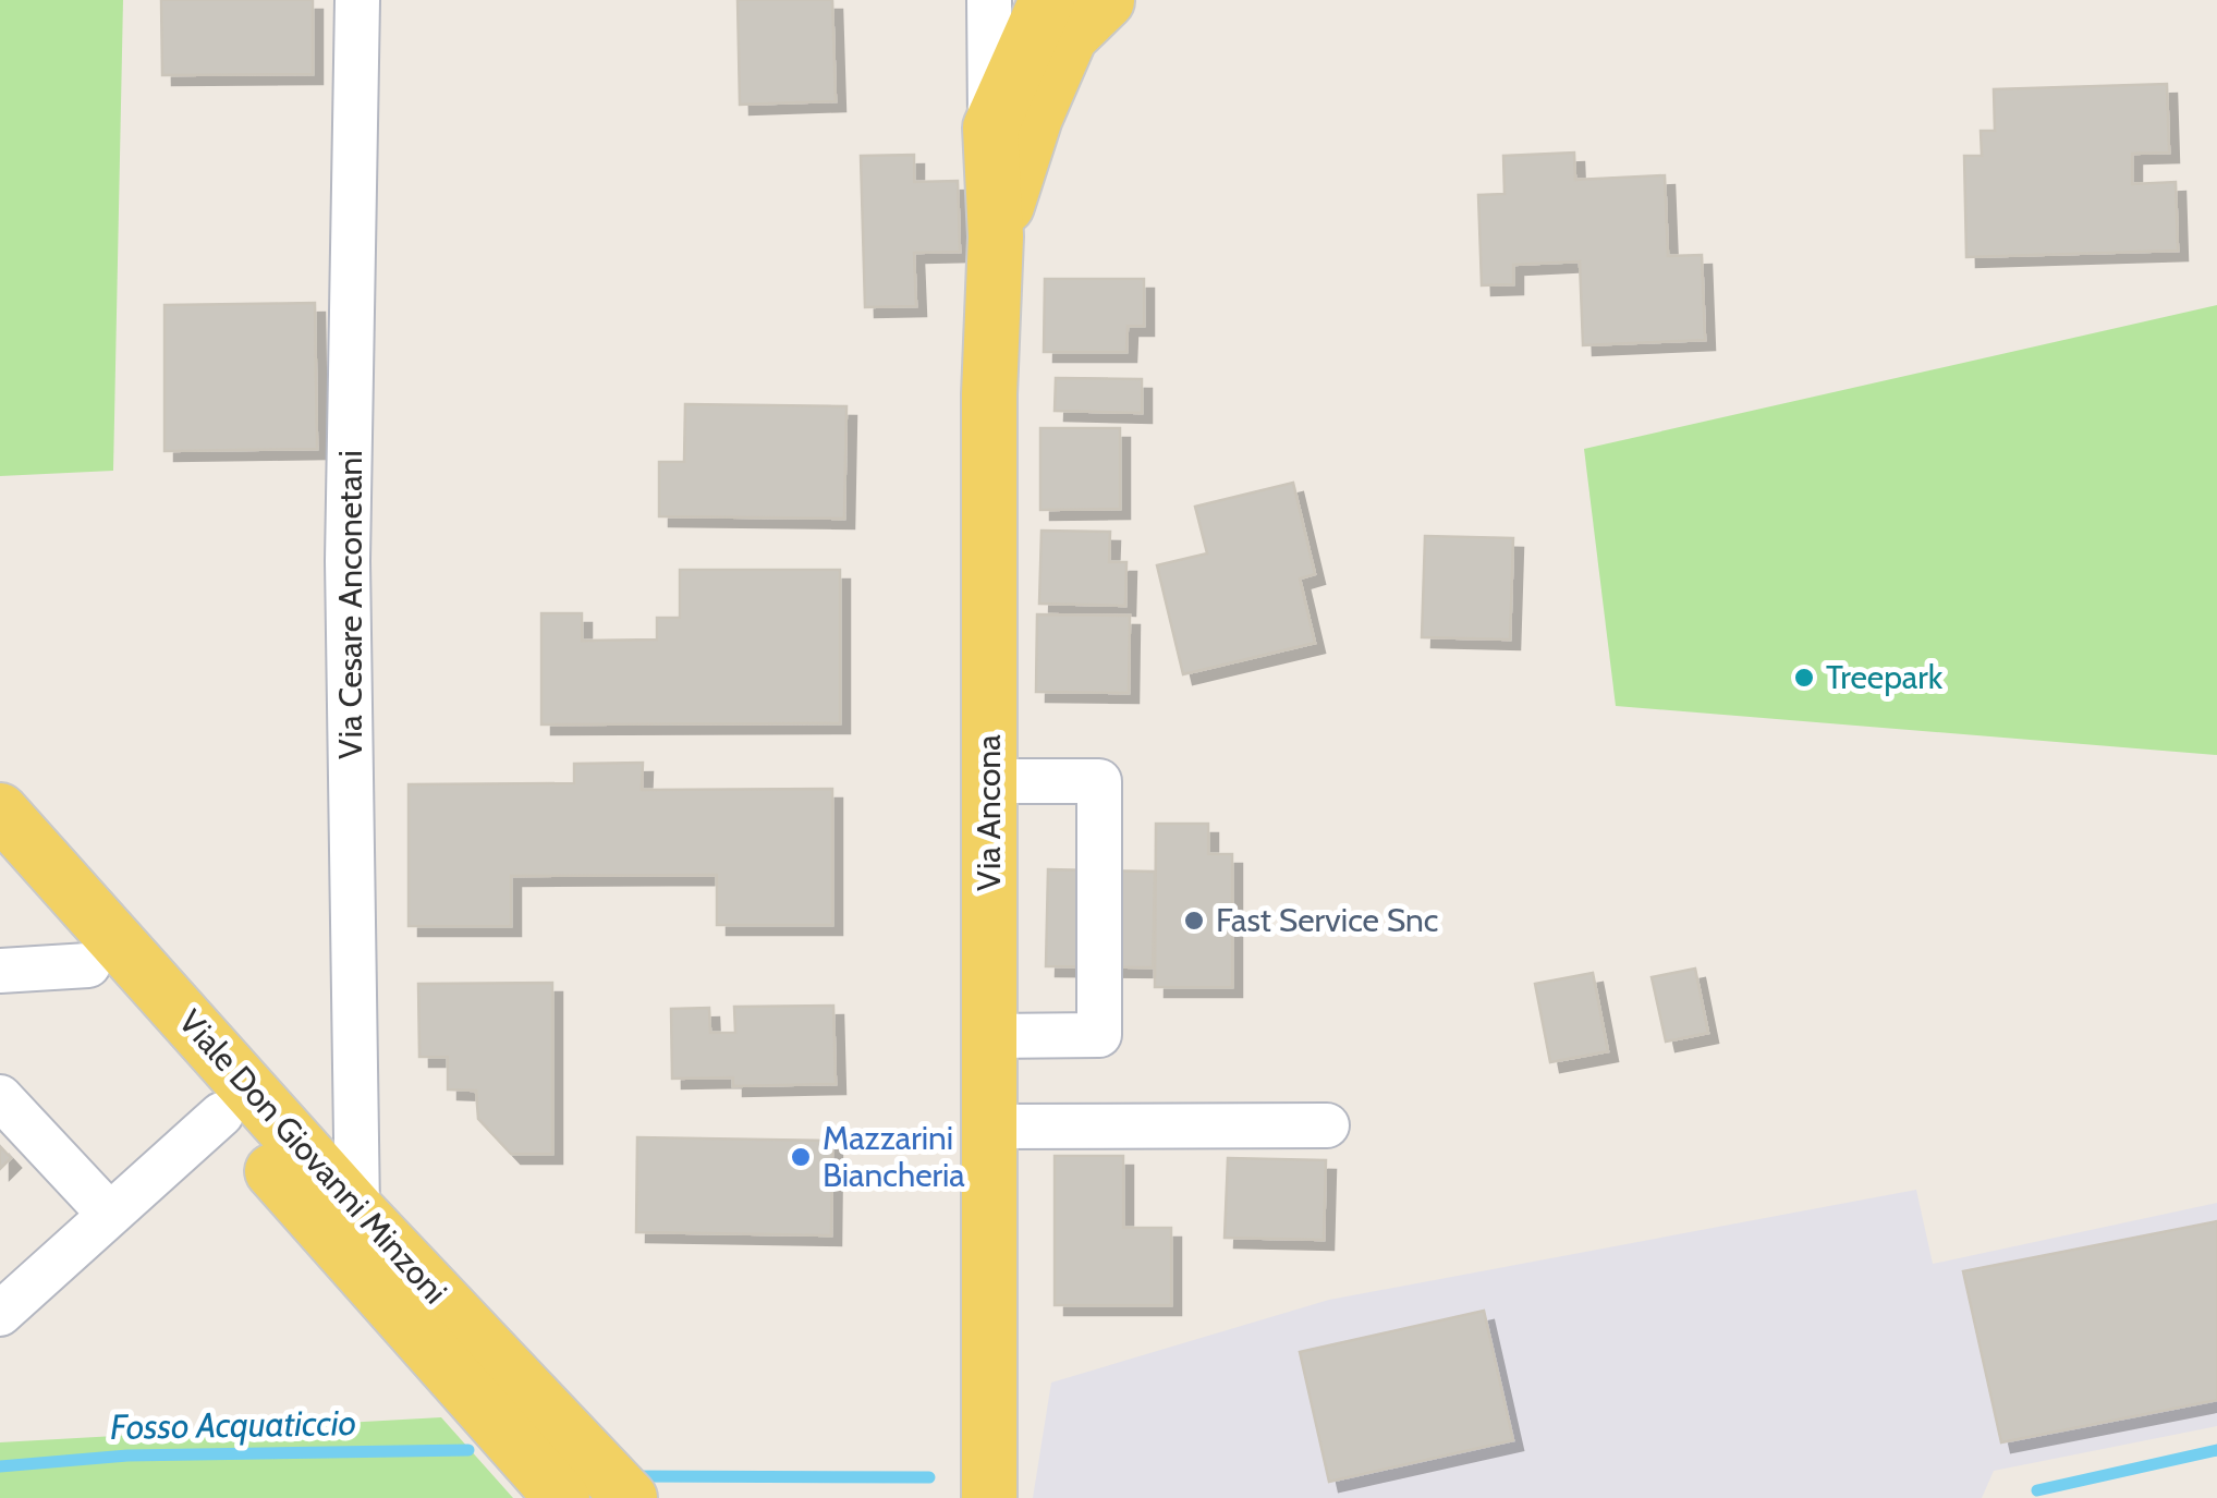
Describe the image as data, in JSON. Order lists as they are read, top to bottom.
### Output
{
  "streets": {
    "main road": ["Via Ancona", "Viale Don Giovanni Minzoni"],
    "street": ["Via Cesare Anconetani"]
  },
  "crossings": [
    ["Via Cesare Anconetani", "Viale Don Giovanni Minzoni"]
  ],
  "water": ["Fosso Acquaticcio"],
  "places": ["Treepark", "Fast Service Snc", "Mazzarini Biancheria"]
}
